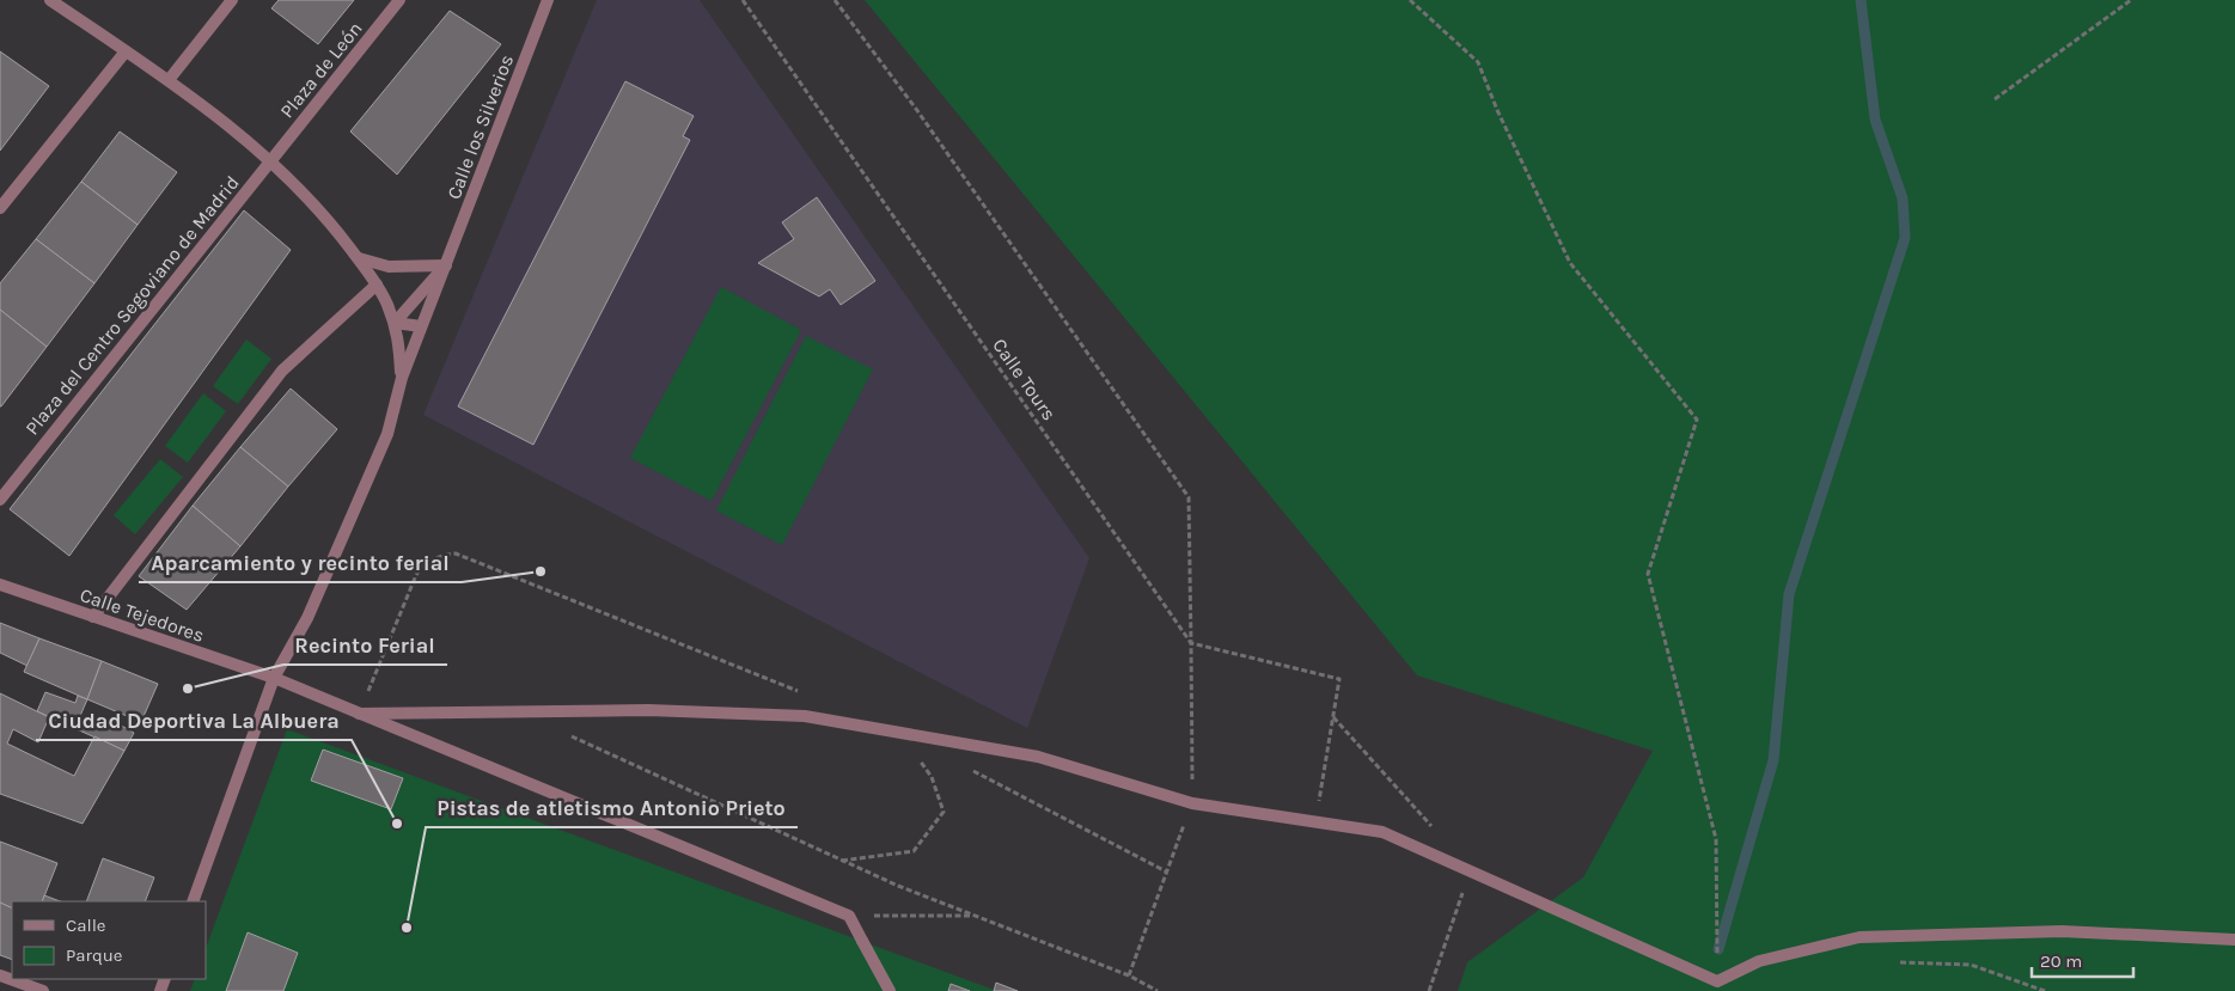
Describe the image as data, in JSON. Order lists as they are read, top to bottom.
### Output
{
  "streets": {
    "street": [
      "Plaza de León",
      "Calle los Silverios",
      "Plaza del Centro Segoviano de Madrid",
      "Calle Tejedores"
    ],
    "path": ["Calle Tours"]
  },
  "crossings": [
    ["Plaza de León", "Plaza del Centro Segoviano de Madrid"],
    ["Calle los Silverios", "Calle Tejedores"]
  ],
  "places": [
    "Aparcamiento y recinto ferial",
    "Recinto Ferial",
    "Ciudad Deportiva La Albuera",
    "Pistas de atletismo Antonio Prieto"
  ],
  "legend": ["Calle", "Parque"],
  "scale_bar": "20 m"
}
